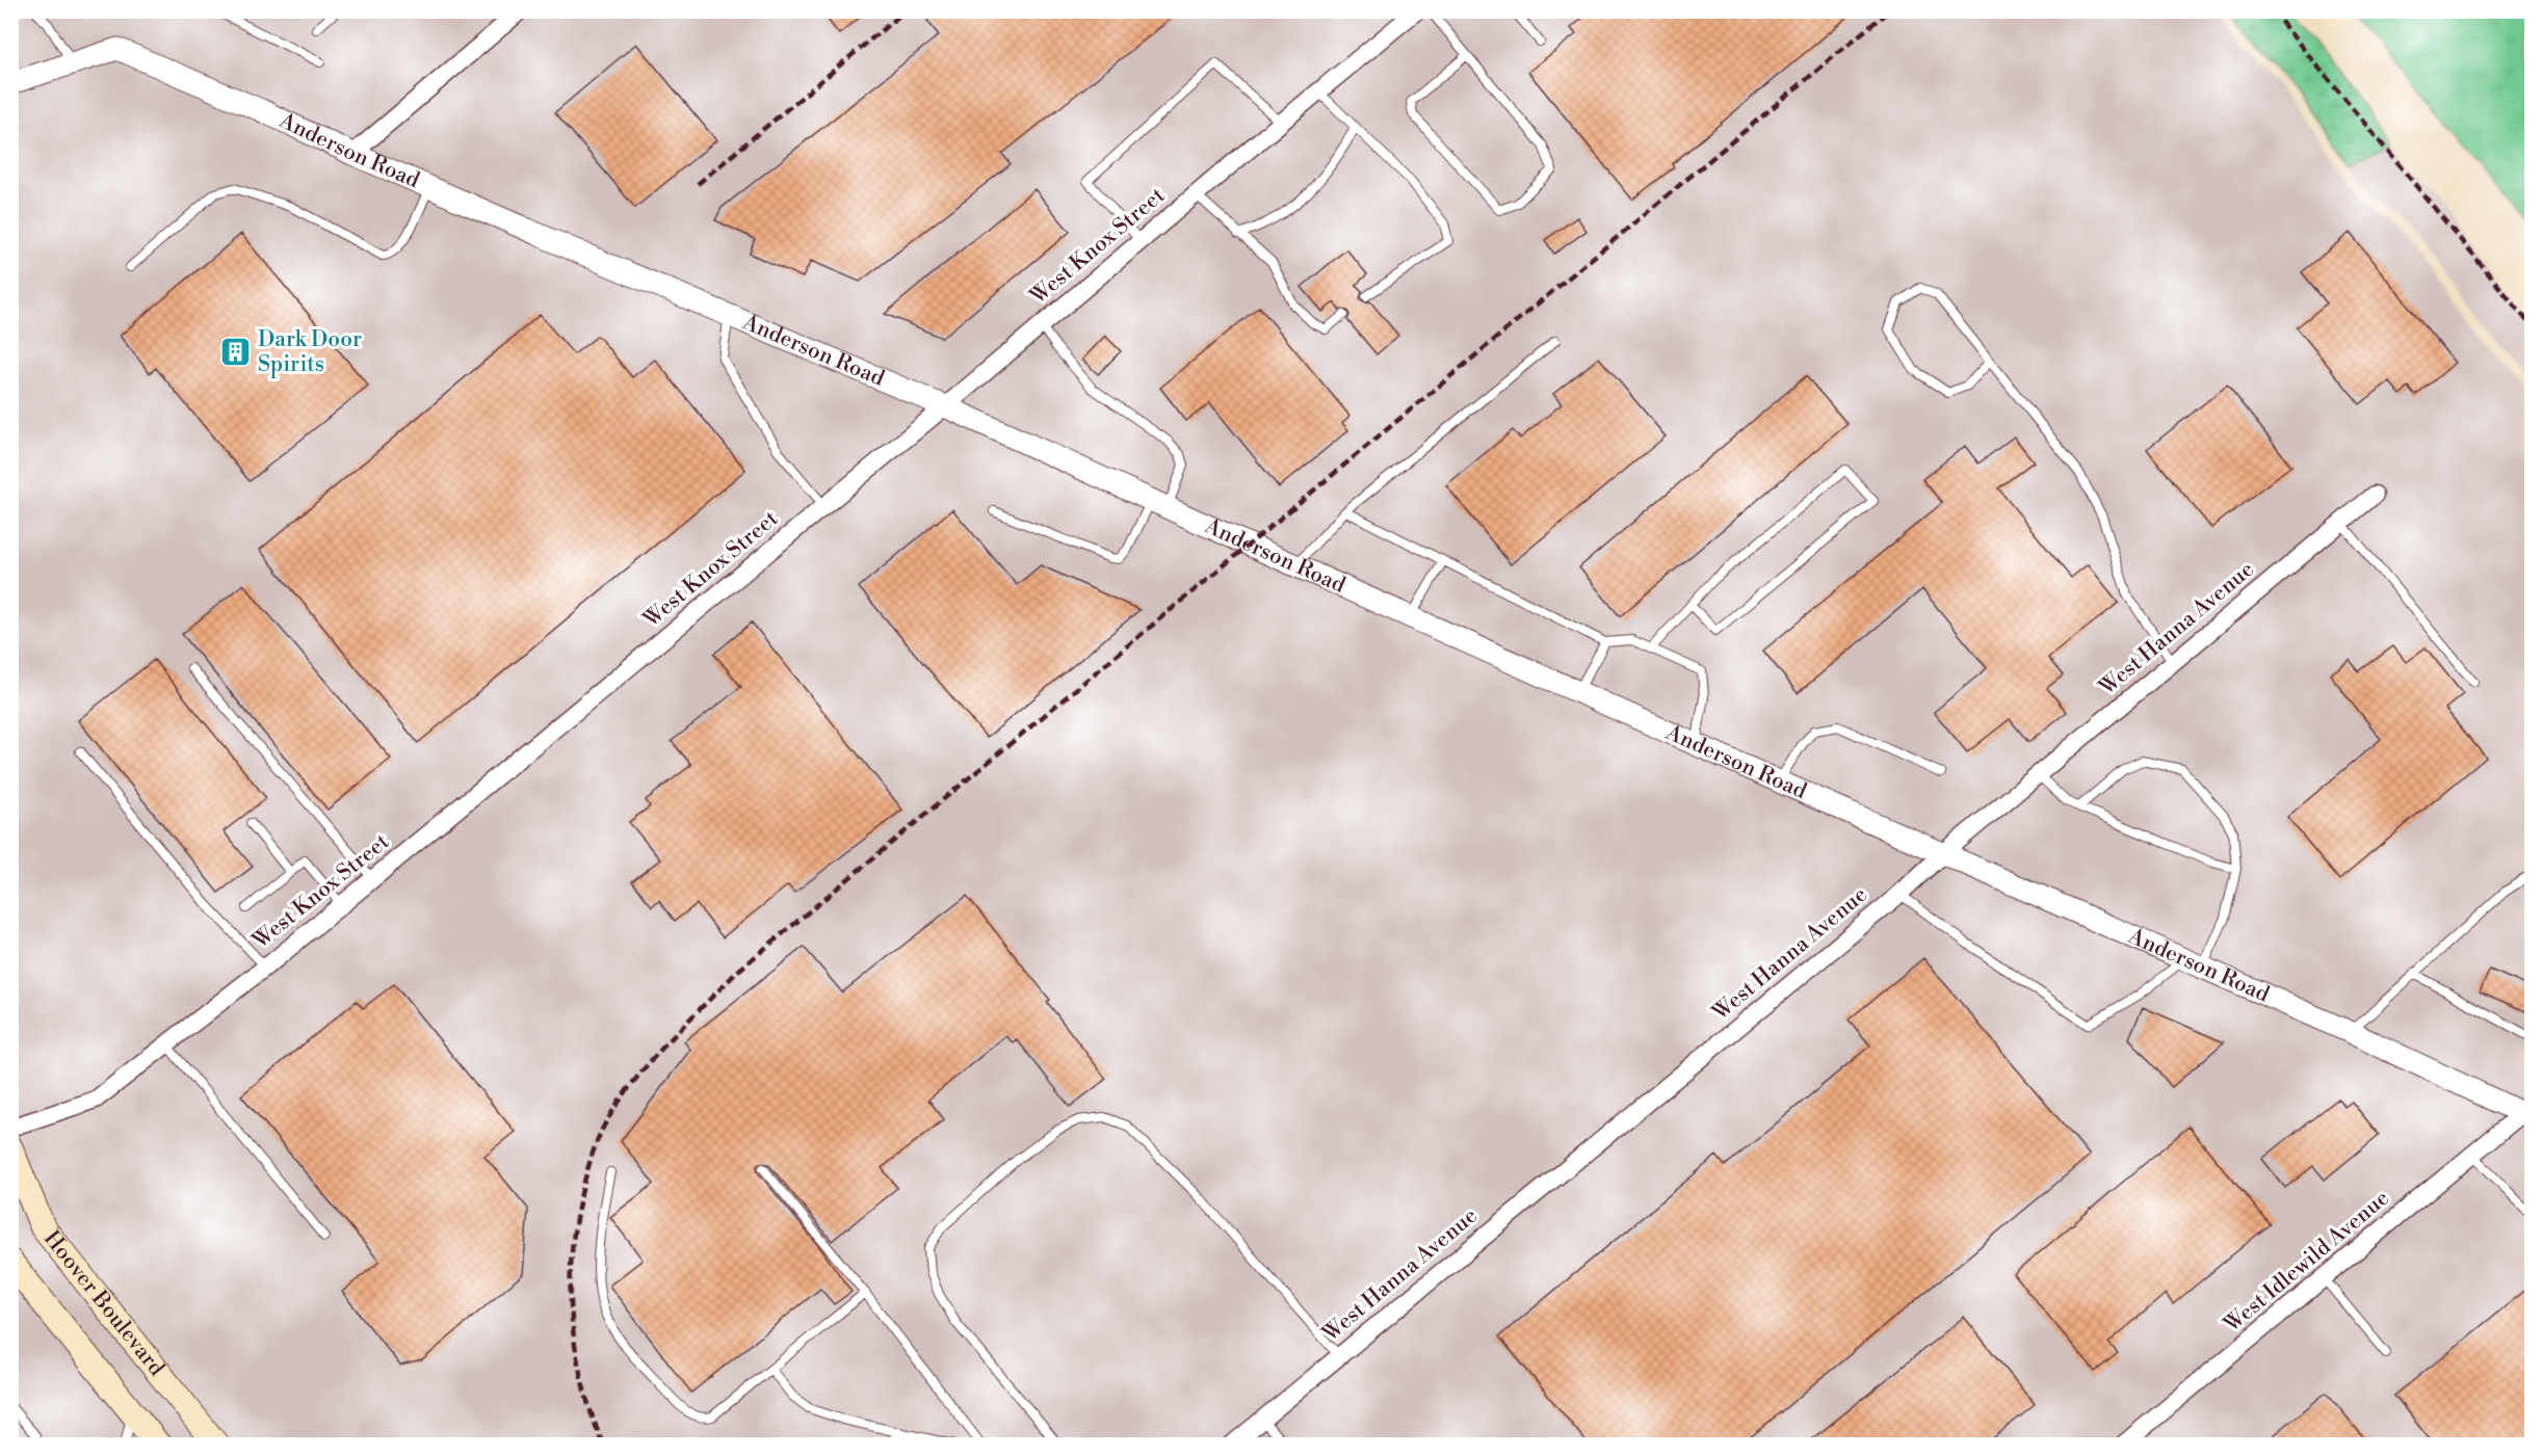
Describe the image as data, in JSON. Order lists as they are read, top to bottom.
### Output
{
  "streets": {
    "main road": ["Hoover Boulevard"],
    "street": [
      "Anderson Road",
      "West Knox Street",
      "West Hanna Avenue",
      "West Idlewild Avenue"
    ]
  },
  "crossings": [
    ["Anderson Road", "West Knox Street"],
    ["Anderson Road", "West Hanna Avenue"],
    ["Anderson Road", "West Idlewild Avenue"]
  ],
  "places": {
    "building": ["Dark Door Spirits"]
  }
}
